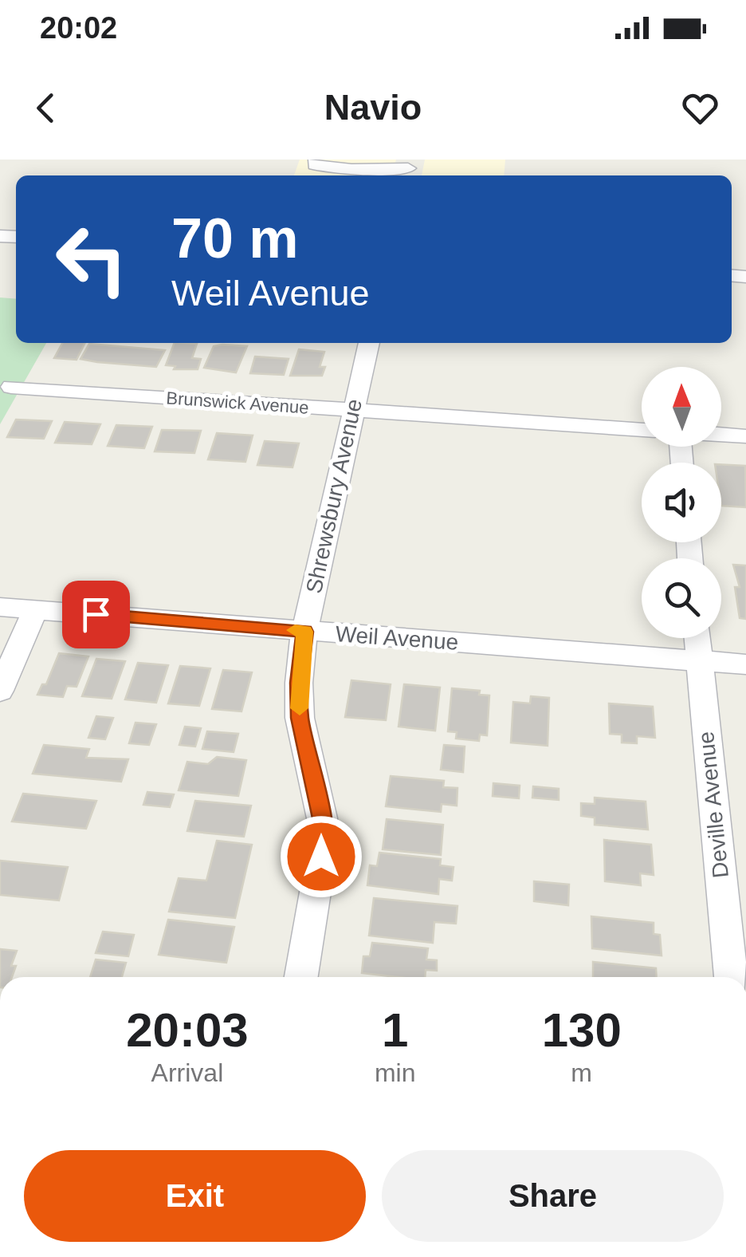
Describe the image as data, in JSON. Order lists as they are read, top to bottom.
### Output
{
  "streets": {
    "street": [
      "Brunswick Avenue",
      "Shrewsbury Avenue",
      "Weil Avenue",
      "Deville Avenue"
    ]
  },
  "crossings": [
    ["Brunswick Avenue", "Shrewsbury Avenue"],
    ["Shrewsbury Avenue", "Weil Avenue"],
    ["Weil Avenue", "Deville Avenue"]
  ],
  "north": "top",
  "page": {
    "status": "20:02",
    "header": "Navio",
    "turn": ["70 m", "Weil Avenue"],
    "eta": [
      "20:03",
      "Arrival",
      "1",
      "min",
      "130",
      "m"
    ],
    "buttons": ["Exit", "Share"]
  }
}
